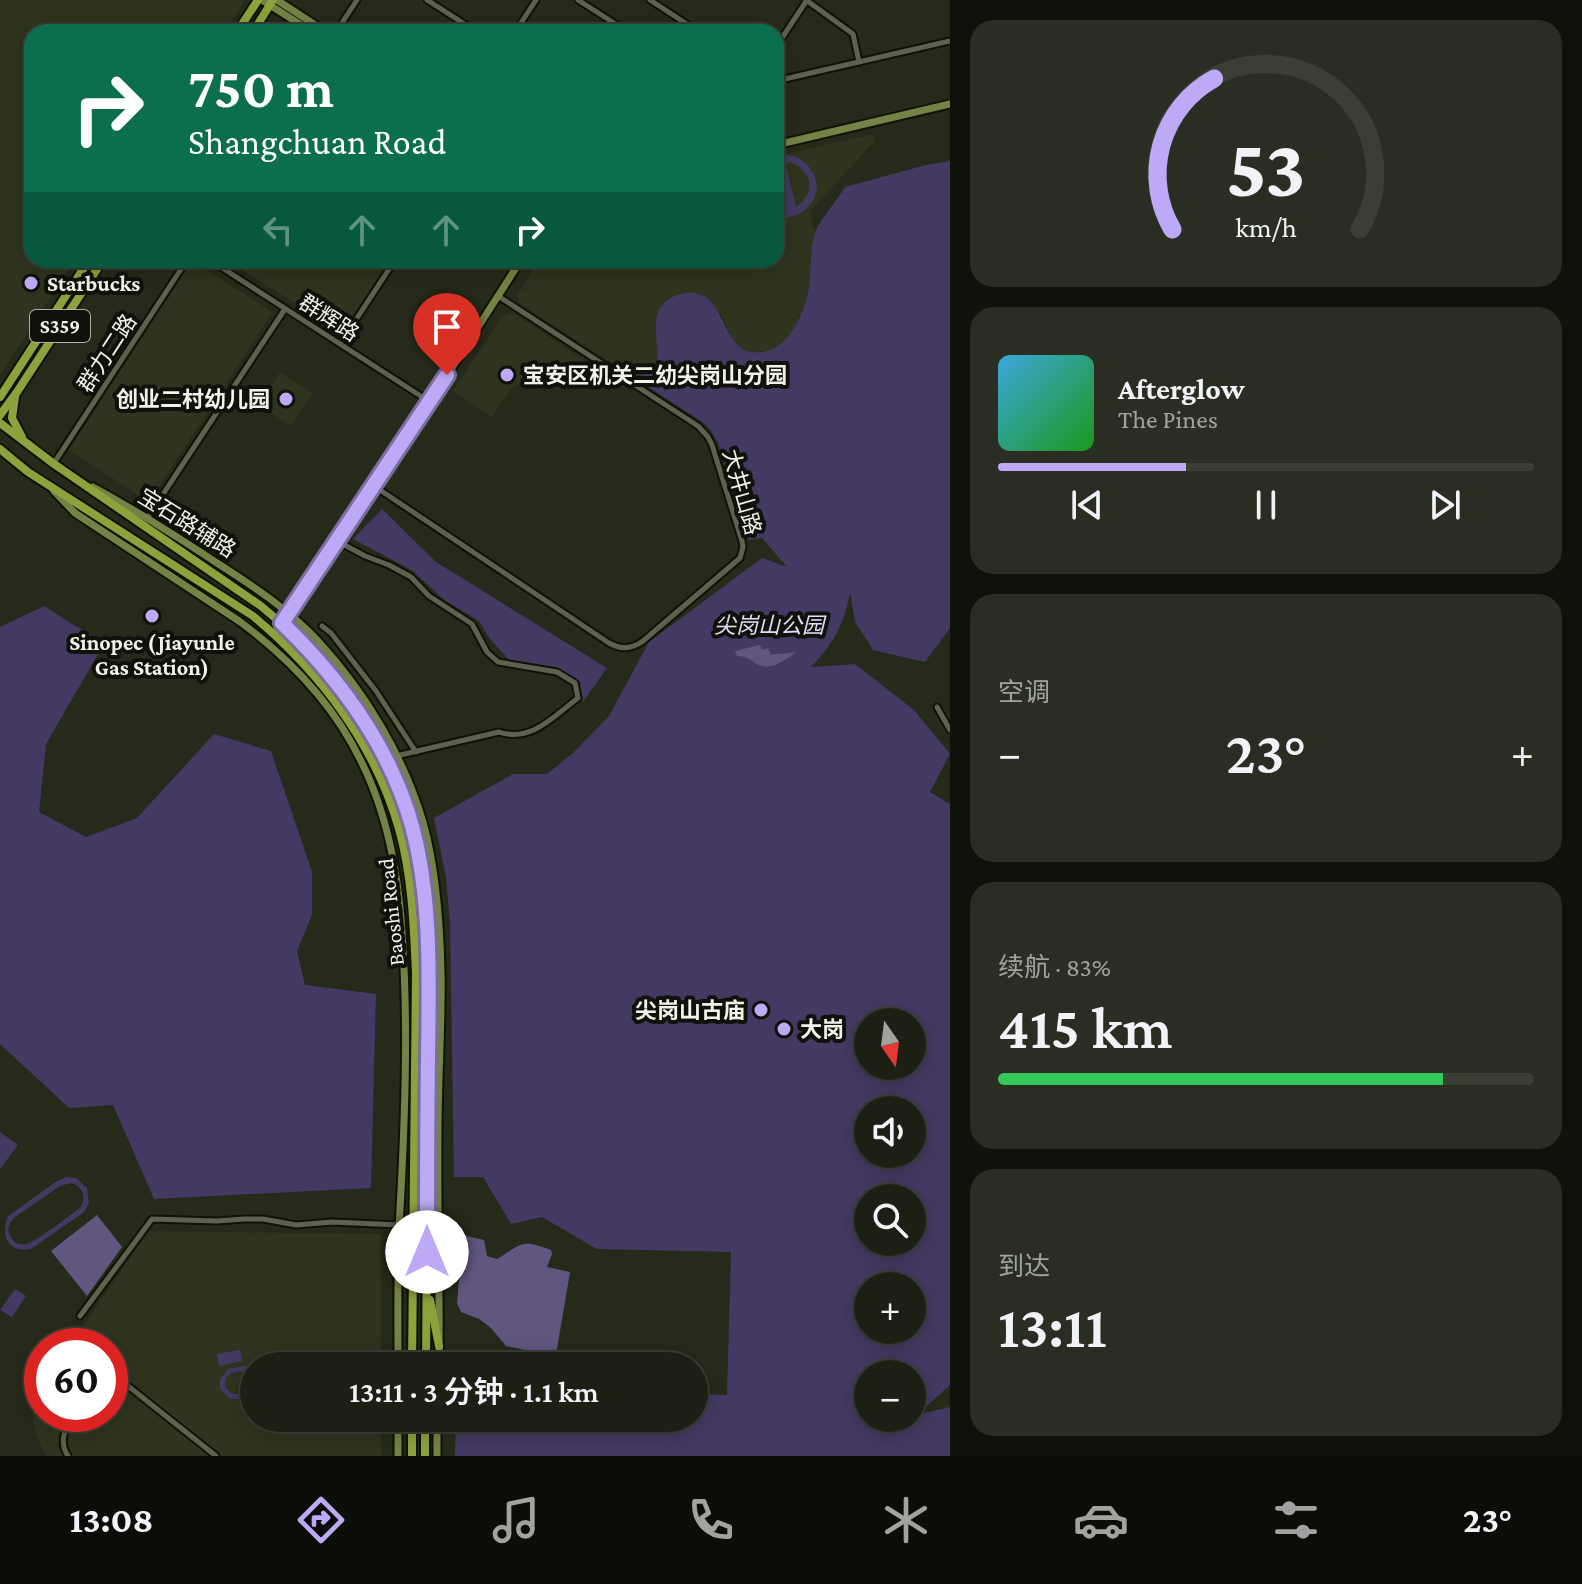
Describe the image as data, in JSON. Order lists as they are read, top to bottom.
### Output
{
  "streets": {
    "main road": ["S359", "宝石路辅路", "Baoshi Road"],
    "street": ["群辉路", "群力二路", "大井山路"]
  },
  "crossings": [
    ["群力二路", "宝石路辅路"],
    ["群力二路", "Baoshi Road"],
    ["宝石路辅路", "Baoshi Road"]
  ],
  "parks": ["尖岗山公园"],
  "places": [
    "Starbucks",
    "宝安区机关二幼尖岗山分园",
    "创业二村幼儿园",
    "Sinopec (Jiayunle Gas Station)",
    "尖岗山古庙",
    "大岗"
  ],
  "north": "bottom",
  "page": {
    "turn": ["750 m", "Shangchuan Road"],
    "song": ["Afterglow", "The Pines"],
    "tile": [
      "空调",
      ["续航 · 83%", "415 km"],
      ["到达", "13:11"]
    ],
    "heat": ["−", "23°", "+"],
    "map_buttons": ["+", "−"],
    "limit": "60",
    "trip": "13:11 · 3 分钟 · 1.1 km",
    "tabs": ["13:08", "23°"],
    "gauge": ["53", "km/h"]
  }
}
